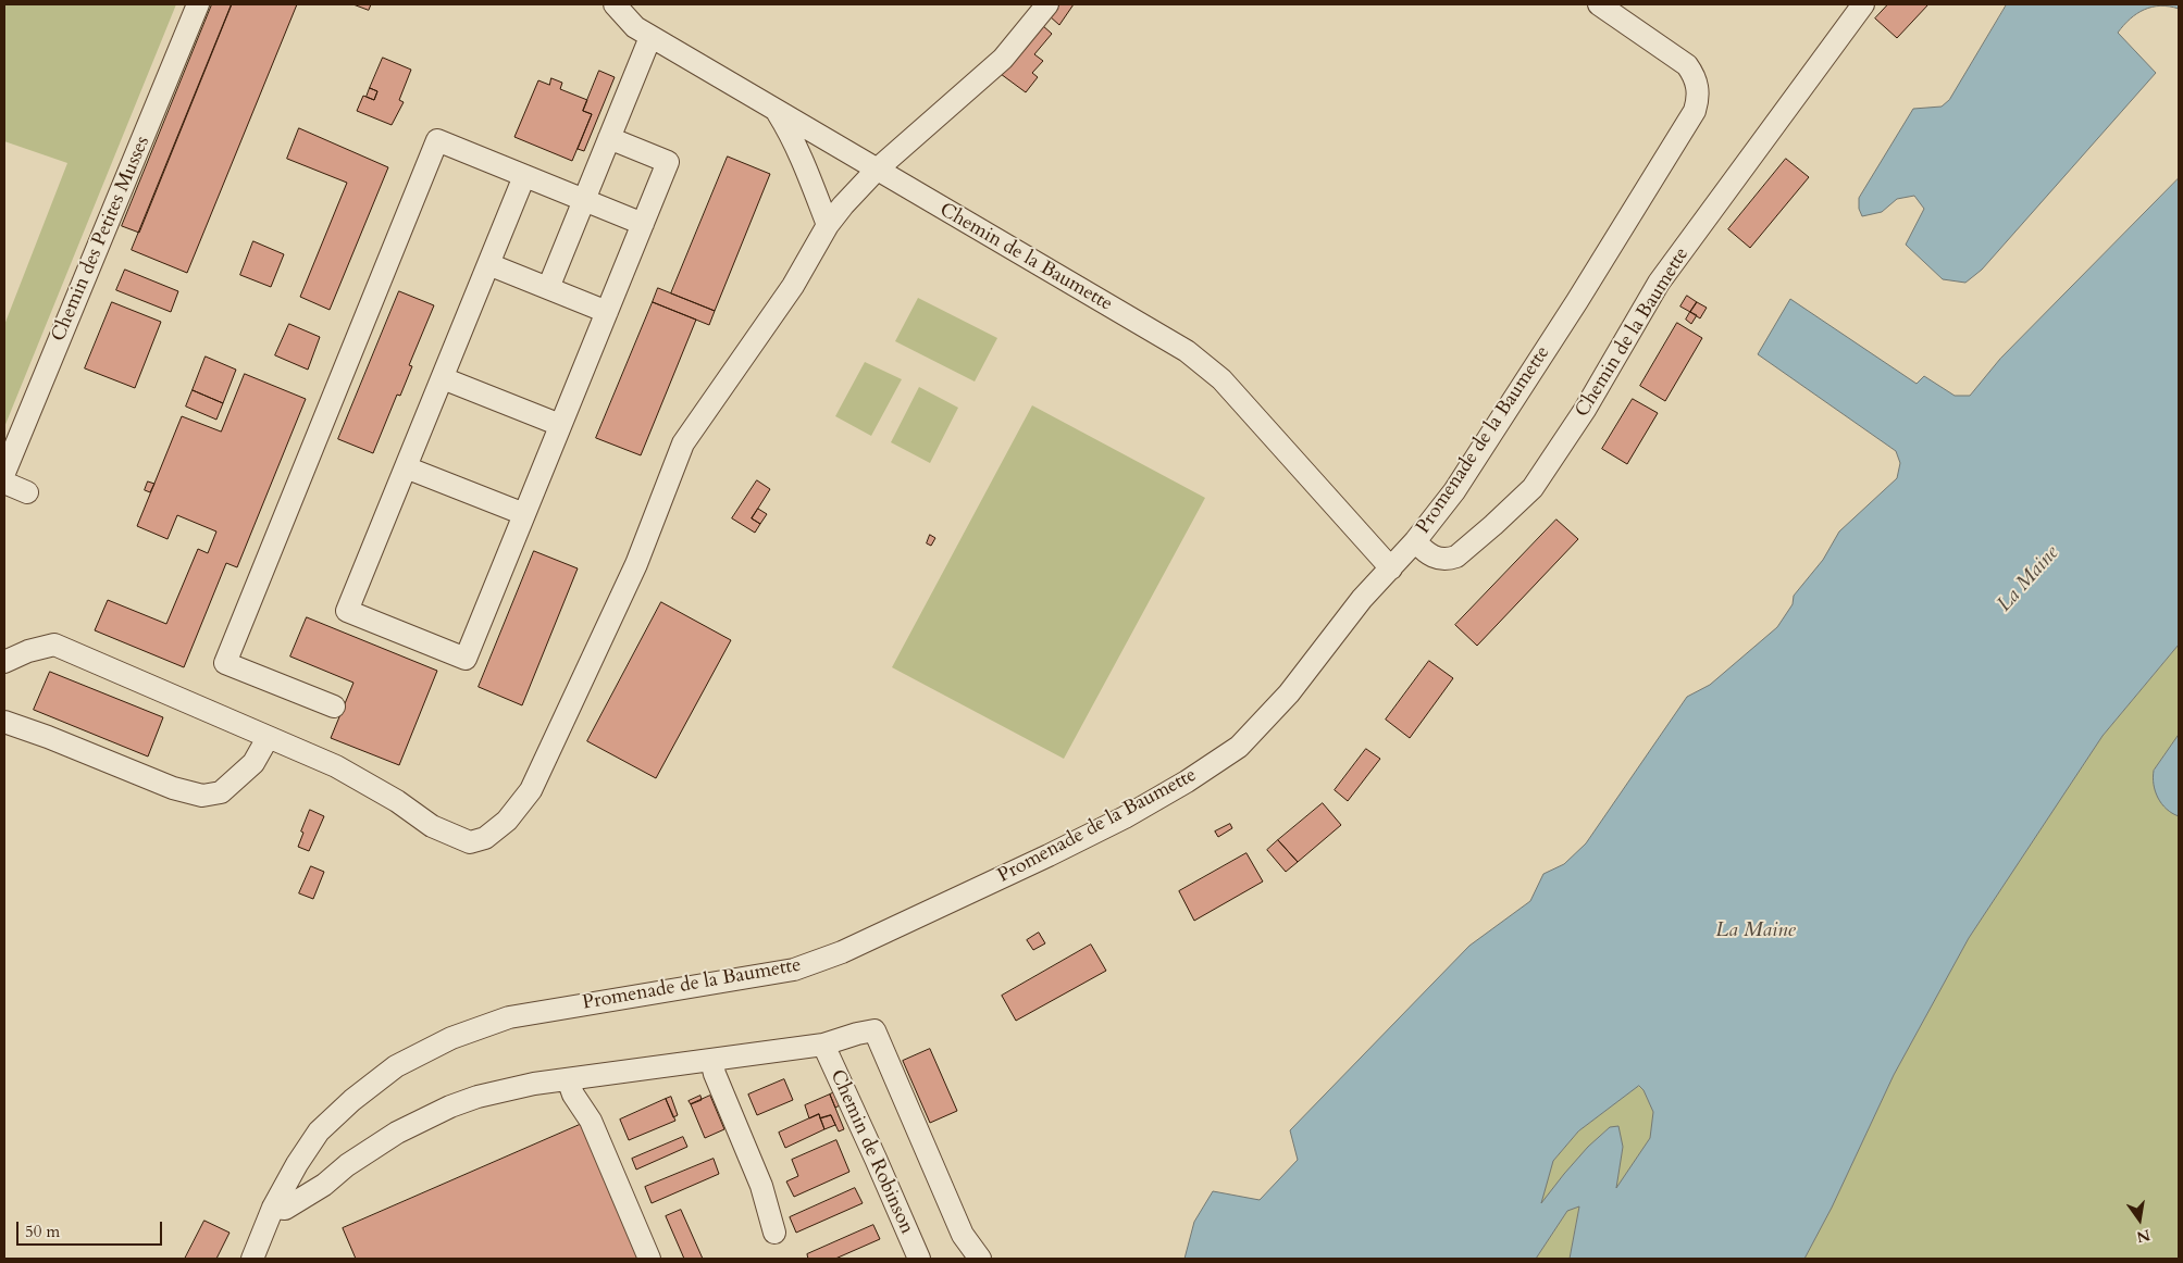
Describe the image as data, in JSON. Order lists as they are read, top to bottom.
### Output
{
  "streets": {
    "street": [
      "Chemin des Petites Musses",
      "Chemin de la Baumette",
      "Promenade de la Baumette",
      "Chemin de Robinson"
    ]
  },
  "crossings": [
    ["Chemin de la Baumette", "Promenade de la Baumette"]
  ],
  "water": ["La Maine"],
  "scale_bar": "50 m",
  "north": "bottom"
}
